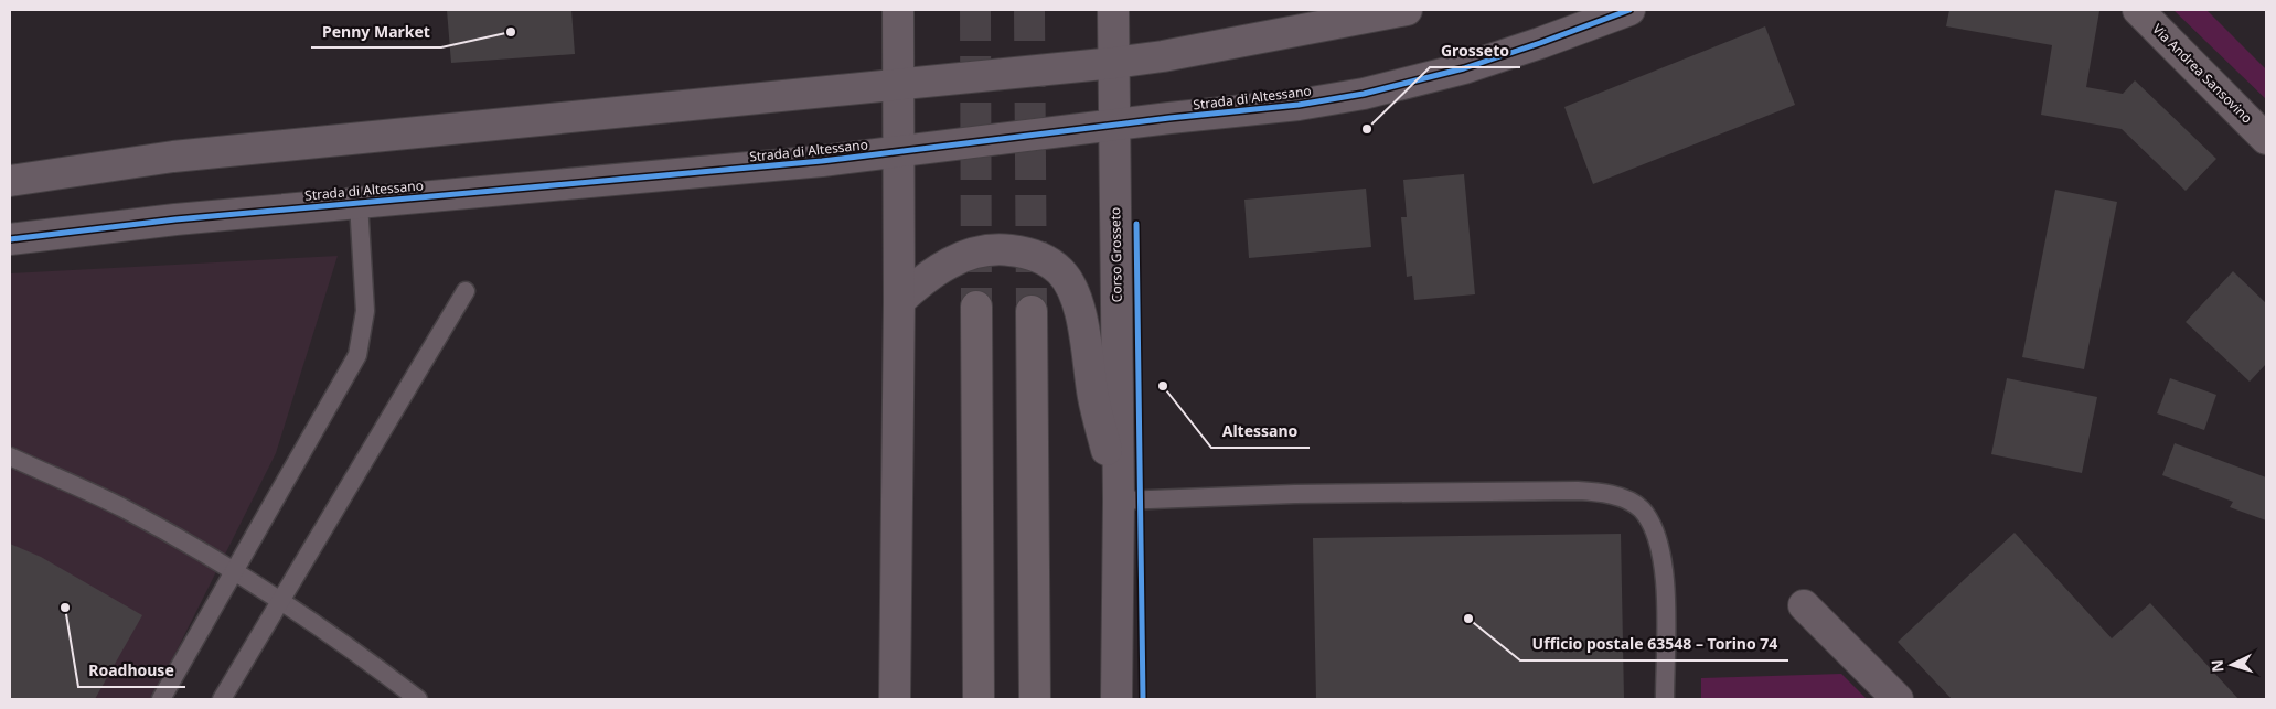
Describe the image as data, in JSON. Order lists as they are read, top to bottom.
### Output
{
  "streets": {
    "main road": ["Via Andrea Sansovino"],
    "street": ["Strada di Altessano", "Corso Grosseto"]
  },
  "crossings": [
    ["Strada di Altessano", "Corso Grosseto"]
  ],
  "places": [
    "Penny Market",
    "Grosseto",
    "Altessano",
    "Roadhouse",
    "Ufficio postale 63548 – Torino 74"
  ],
  "north": "left"
}
